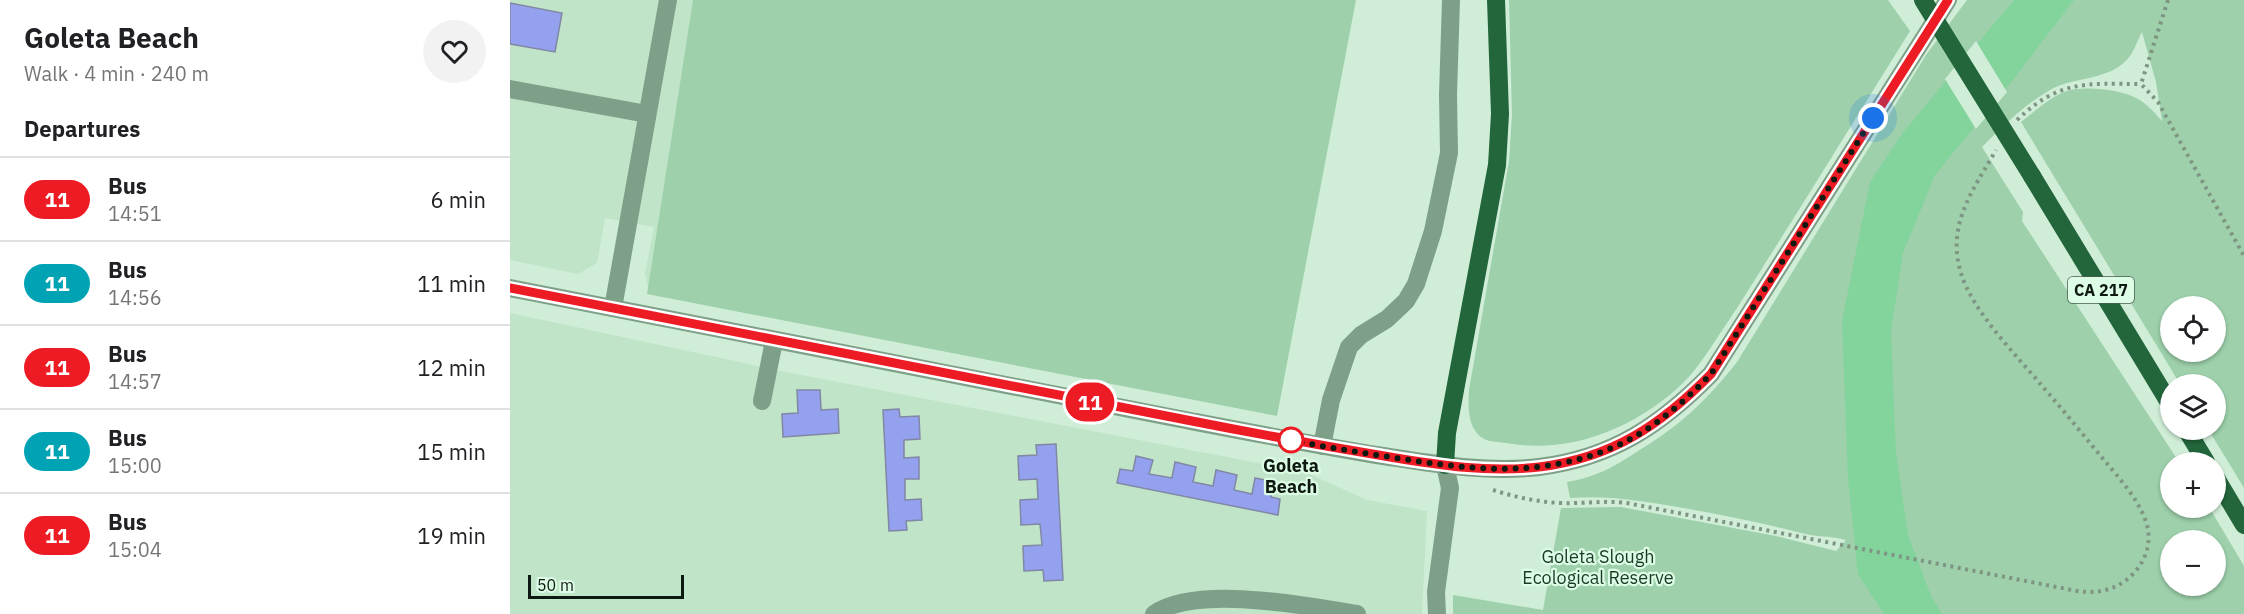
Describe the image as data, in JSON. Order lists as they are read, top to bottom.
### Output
{
  "streets": {
    "main road": ["CA 217"]
  },
  "parks": ["Goleta Slough Ecological Reserve"],
  "places": ["Goleta Beach"],
  "lines": ["bus line 11"],
  "scale_bar": "50 m",
  "page": {
    "heading": [
      ["Goleta Beach", "Walk · 4 min · 240 m"],
      "Departures"
    ],
    "on_map": "11",
    "list": [
      {
        "mark": "11",
        "name": "Bus",
        "note": "14:51",
        "value": "6 min"
      },
      {
        "mark": "11",
        "name": "Bus",
        "note": "14:56",
        "value": "11 min"
      },
      {
        "mark": "11",
        "name": "Bus",
        "note": "14:57",
        "value": "12 min"
      },
      {
        "mark": "11",
        "name": "Bus",
        "note": "15:00",
        "value": "15 min"
      },
      {
        "mark": "11",
        "name": "Bus",
        "note": "15:04",
        "value": "19 min"
      }
    ],
    "map_buttons": ["+", "−"],
    "scale": "50 m"
  }
}
